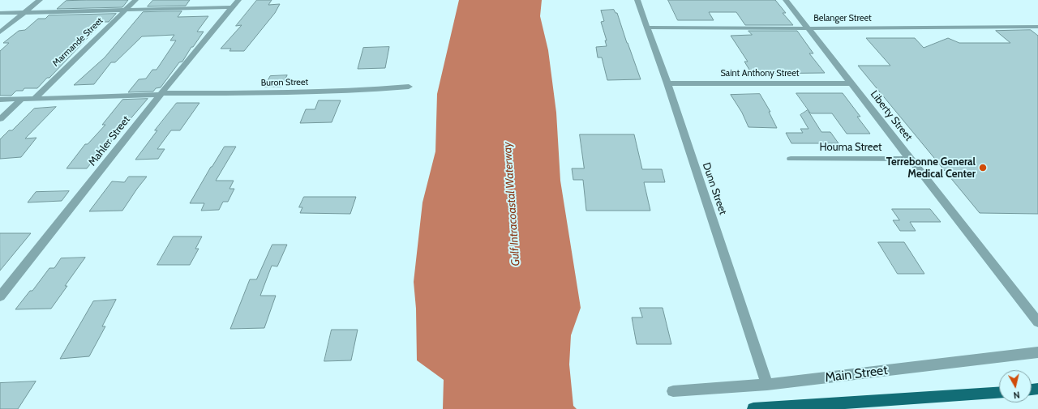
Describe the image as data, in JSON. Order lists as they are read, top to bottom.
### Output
{
  "streets": {
    "street": [
      "Belanger Street",
      "Marmande Street",
      "Saint Anthony Street",
      "Buron Street",
      "Liberty Street",
      "Mahler Street",
      "Houma Street",
      "Dunn Street",
      "Main Street"
    ]
  },
  "crossings": [
    ["Belanger Street", "Liberty Street"],
    ["Belanger Street", "Dunn Street"],
    ["Marmande Street", "Buron Street"],
    ["Saint Anthony Street", "Liberty Street"],
    ["Saint Anthony Street", "Dunn Street"],
    ["Buron Street", "Mahler Street"],
    ["Liberty Street", "Houma Street"],
    ["Dunn Street", "Main Street"]
  ],
  "water": ["Gulf Intracoastal Waterway"],
  "places": ["Terrebonne General Medical Center"],
  "north": "bottom"
}
